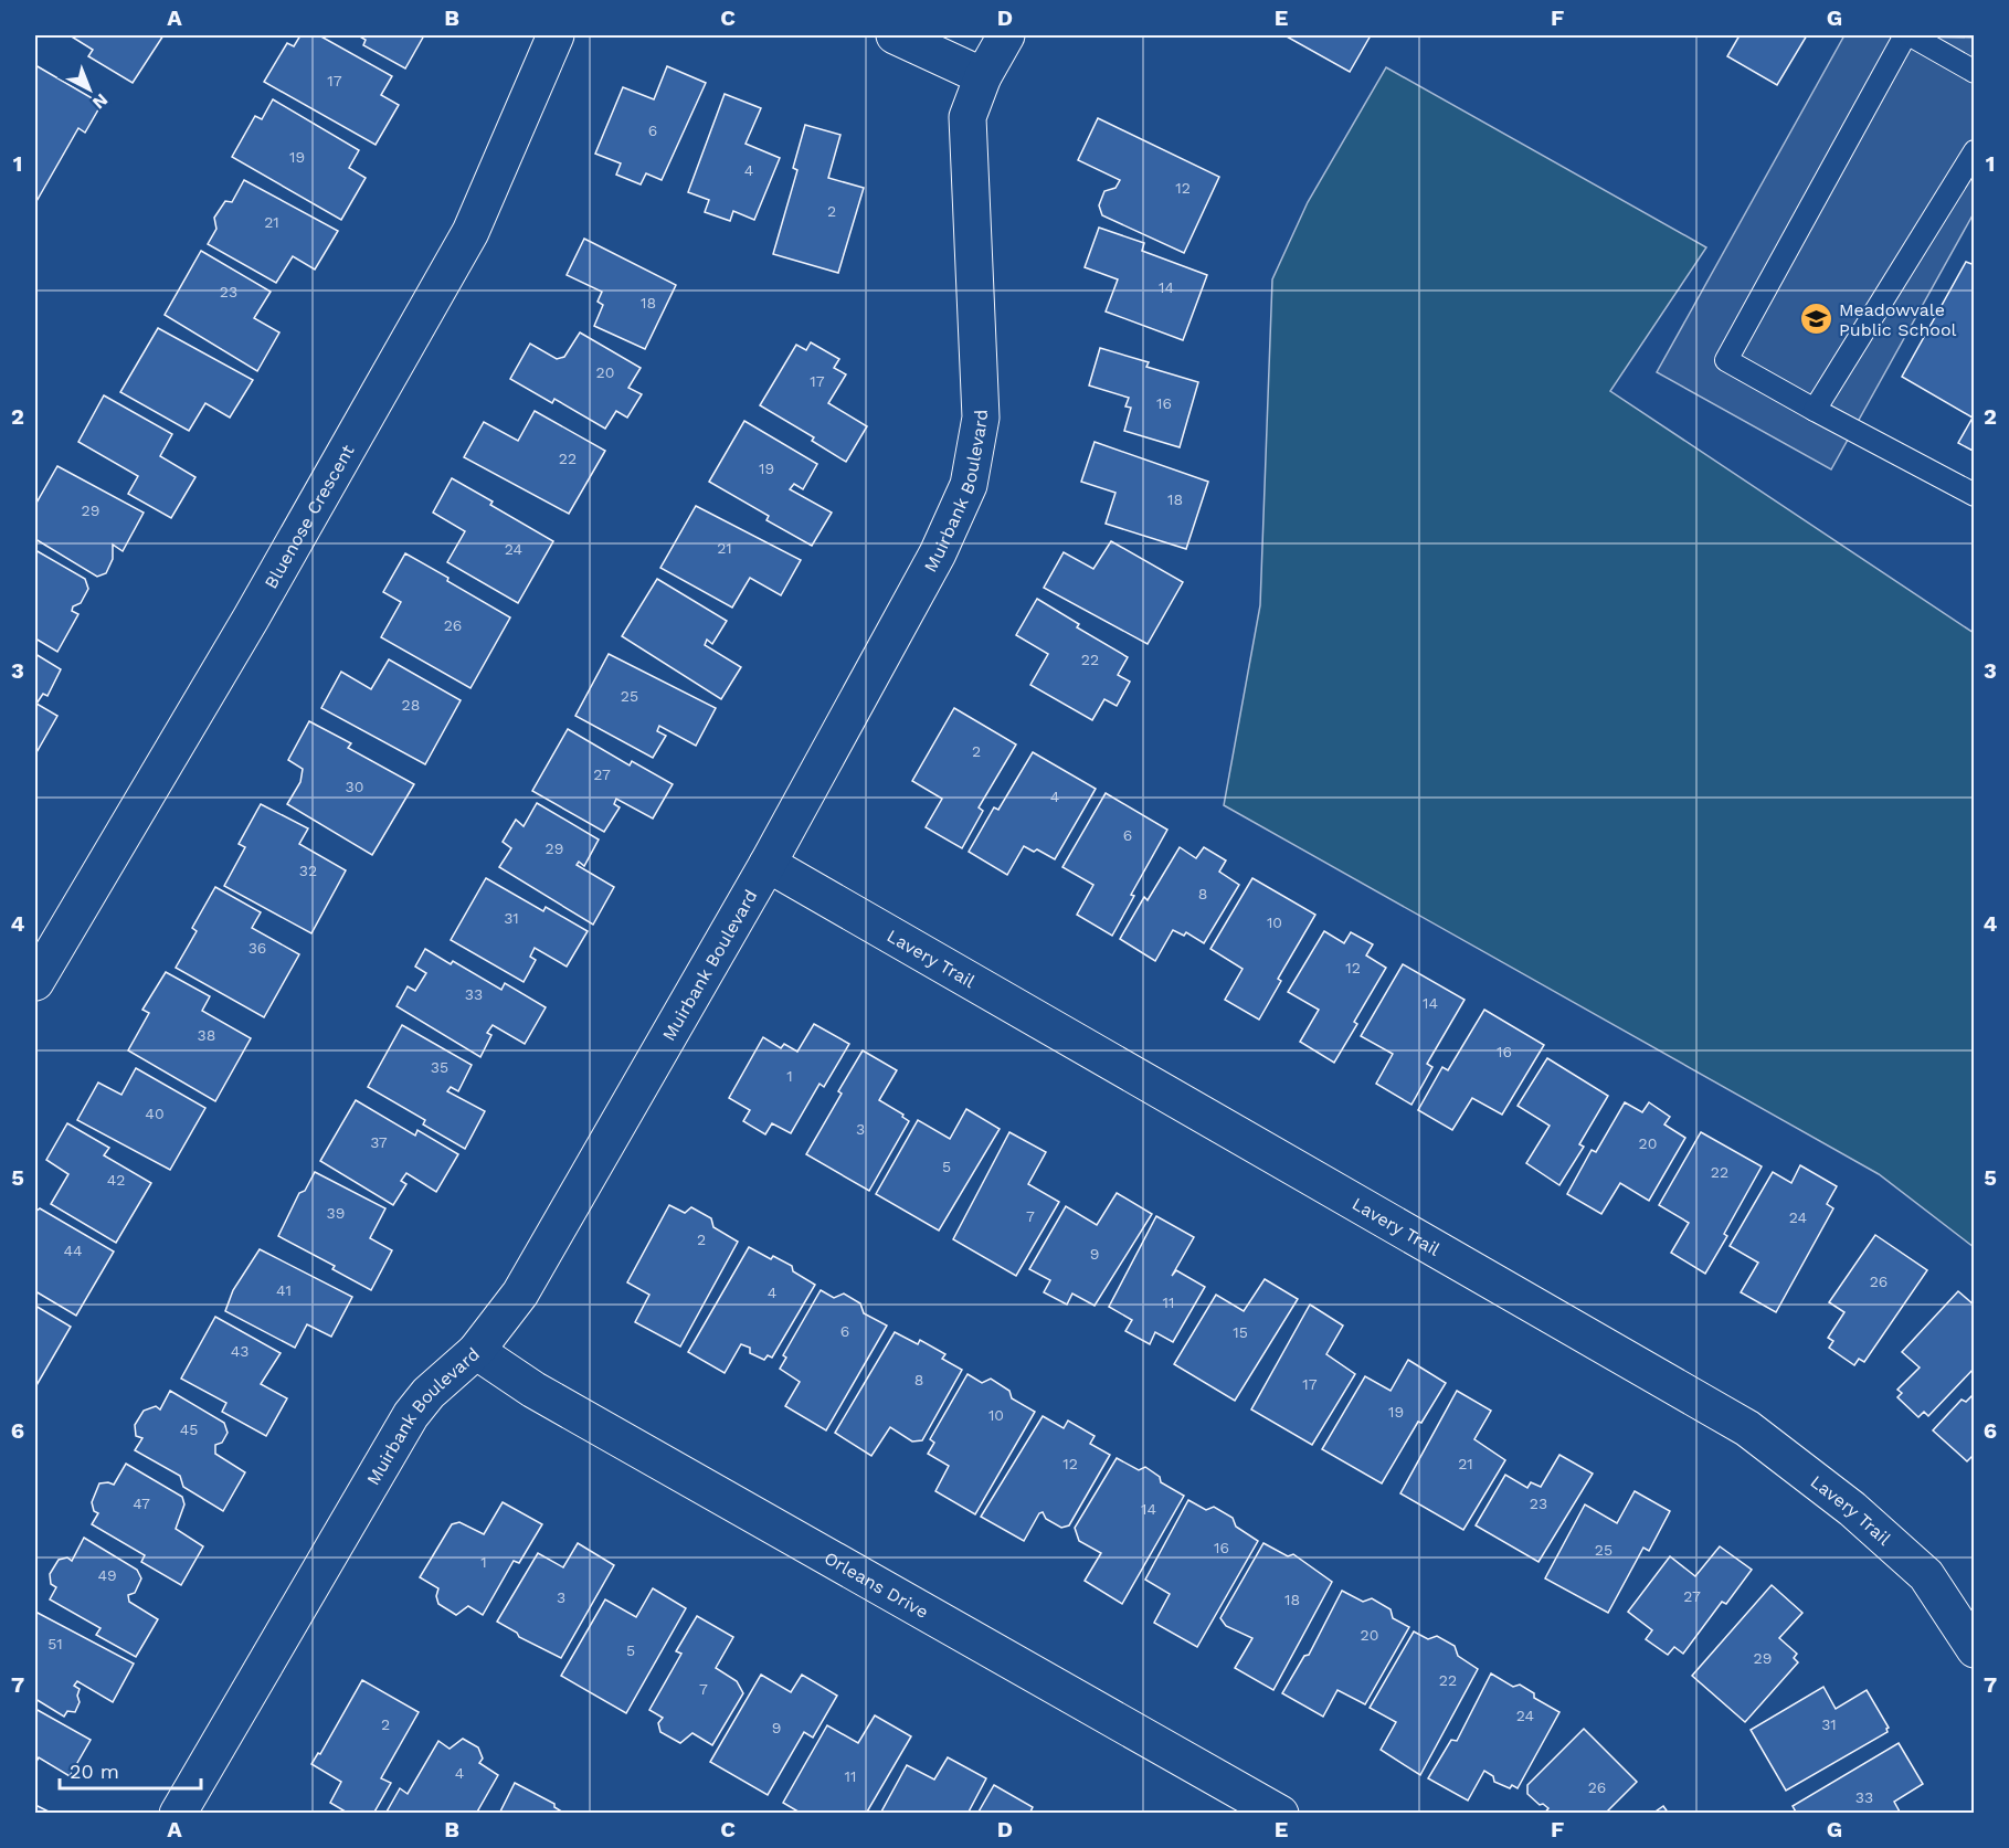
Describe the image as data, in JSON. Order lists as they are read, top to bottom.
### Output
{
  "streets": {
    "street": [
      "Muirbank Boulevard",
      "Bluenose Crescent",
      "Lavery Trail",
      "Orleans Drive"
    ]
  },
  "crossings": [
    ["Muirbank Boulevard", "Lavery Trail"],
    ["Muirbank Boulevard", "Orleans Drive"]
  ],
  "places": {
    "school or university": ["Meadowvale Public School"]
  },
  "house_numbers": [
    "17",
    "6",
    "19",
    "4",
    "12",
    "2",
    "21",
    "14",
    "23",
    "18",
    "20",
    "17",
    "16",
    "22",
    "19",
    "18",
    "29",
    "21",
    "24",
    "26",
    "22",
    "25",
    "28",
    "2",
    "27",
    "30",
    "4",
    "6",
    "29",
    "32",
    "8",
    "31",
    "10",
    "36",
    "12",
    "33",
    "14",
    "38",
    "16",
    "35",
    "1",
    "40",
    "3",
    "37",
    "20",
    "5",
    "22",
    "42",
    "39",
    "7",
    "24",
    "2",
    "44",
    "9",
    "26",
    "41",
    "4",
    "11",
    "6",
    "15",
    "43",
    "8",
    "17",
    "19",
    "10",
    "45",
    "12",
    "21",
    "47",
    "23",
    "14",
    "16",
    "25",
    "1",
    "49",
    "27",
    "3",
    "18",
    "20",
    "51",
    "5",
    "29",
    "22",
    "7",
    "24",
    "2",
    "31",
    "9",
    "4",
    "11",
    "26",
    "33"
  ],
  "scale_bar": "20 m",
  "north": "bottom right",
  "grid": {
    "columns": [
      "A",
      "B",
      "C",
      "D",
      "E",
      "F",
      "G"
    ],
    "rows": [
      "1",
      "2",
      "3",
      "4",
      "5",
      "6",
      "7"
    ]
  }
}
